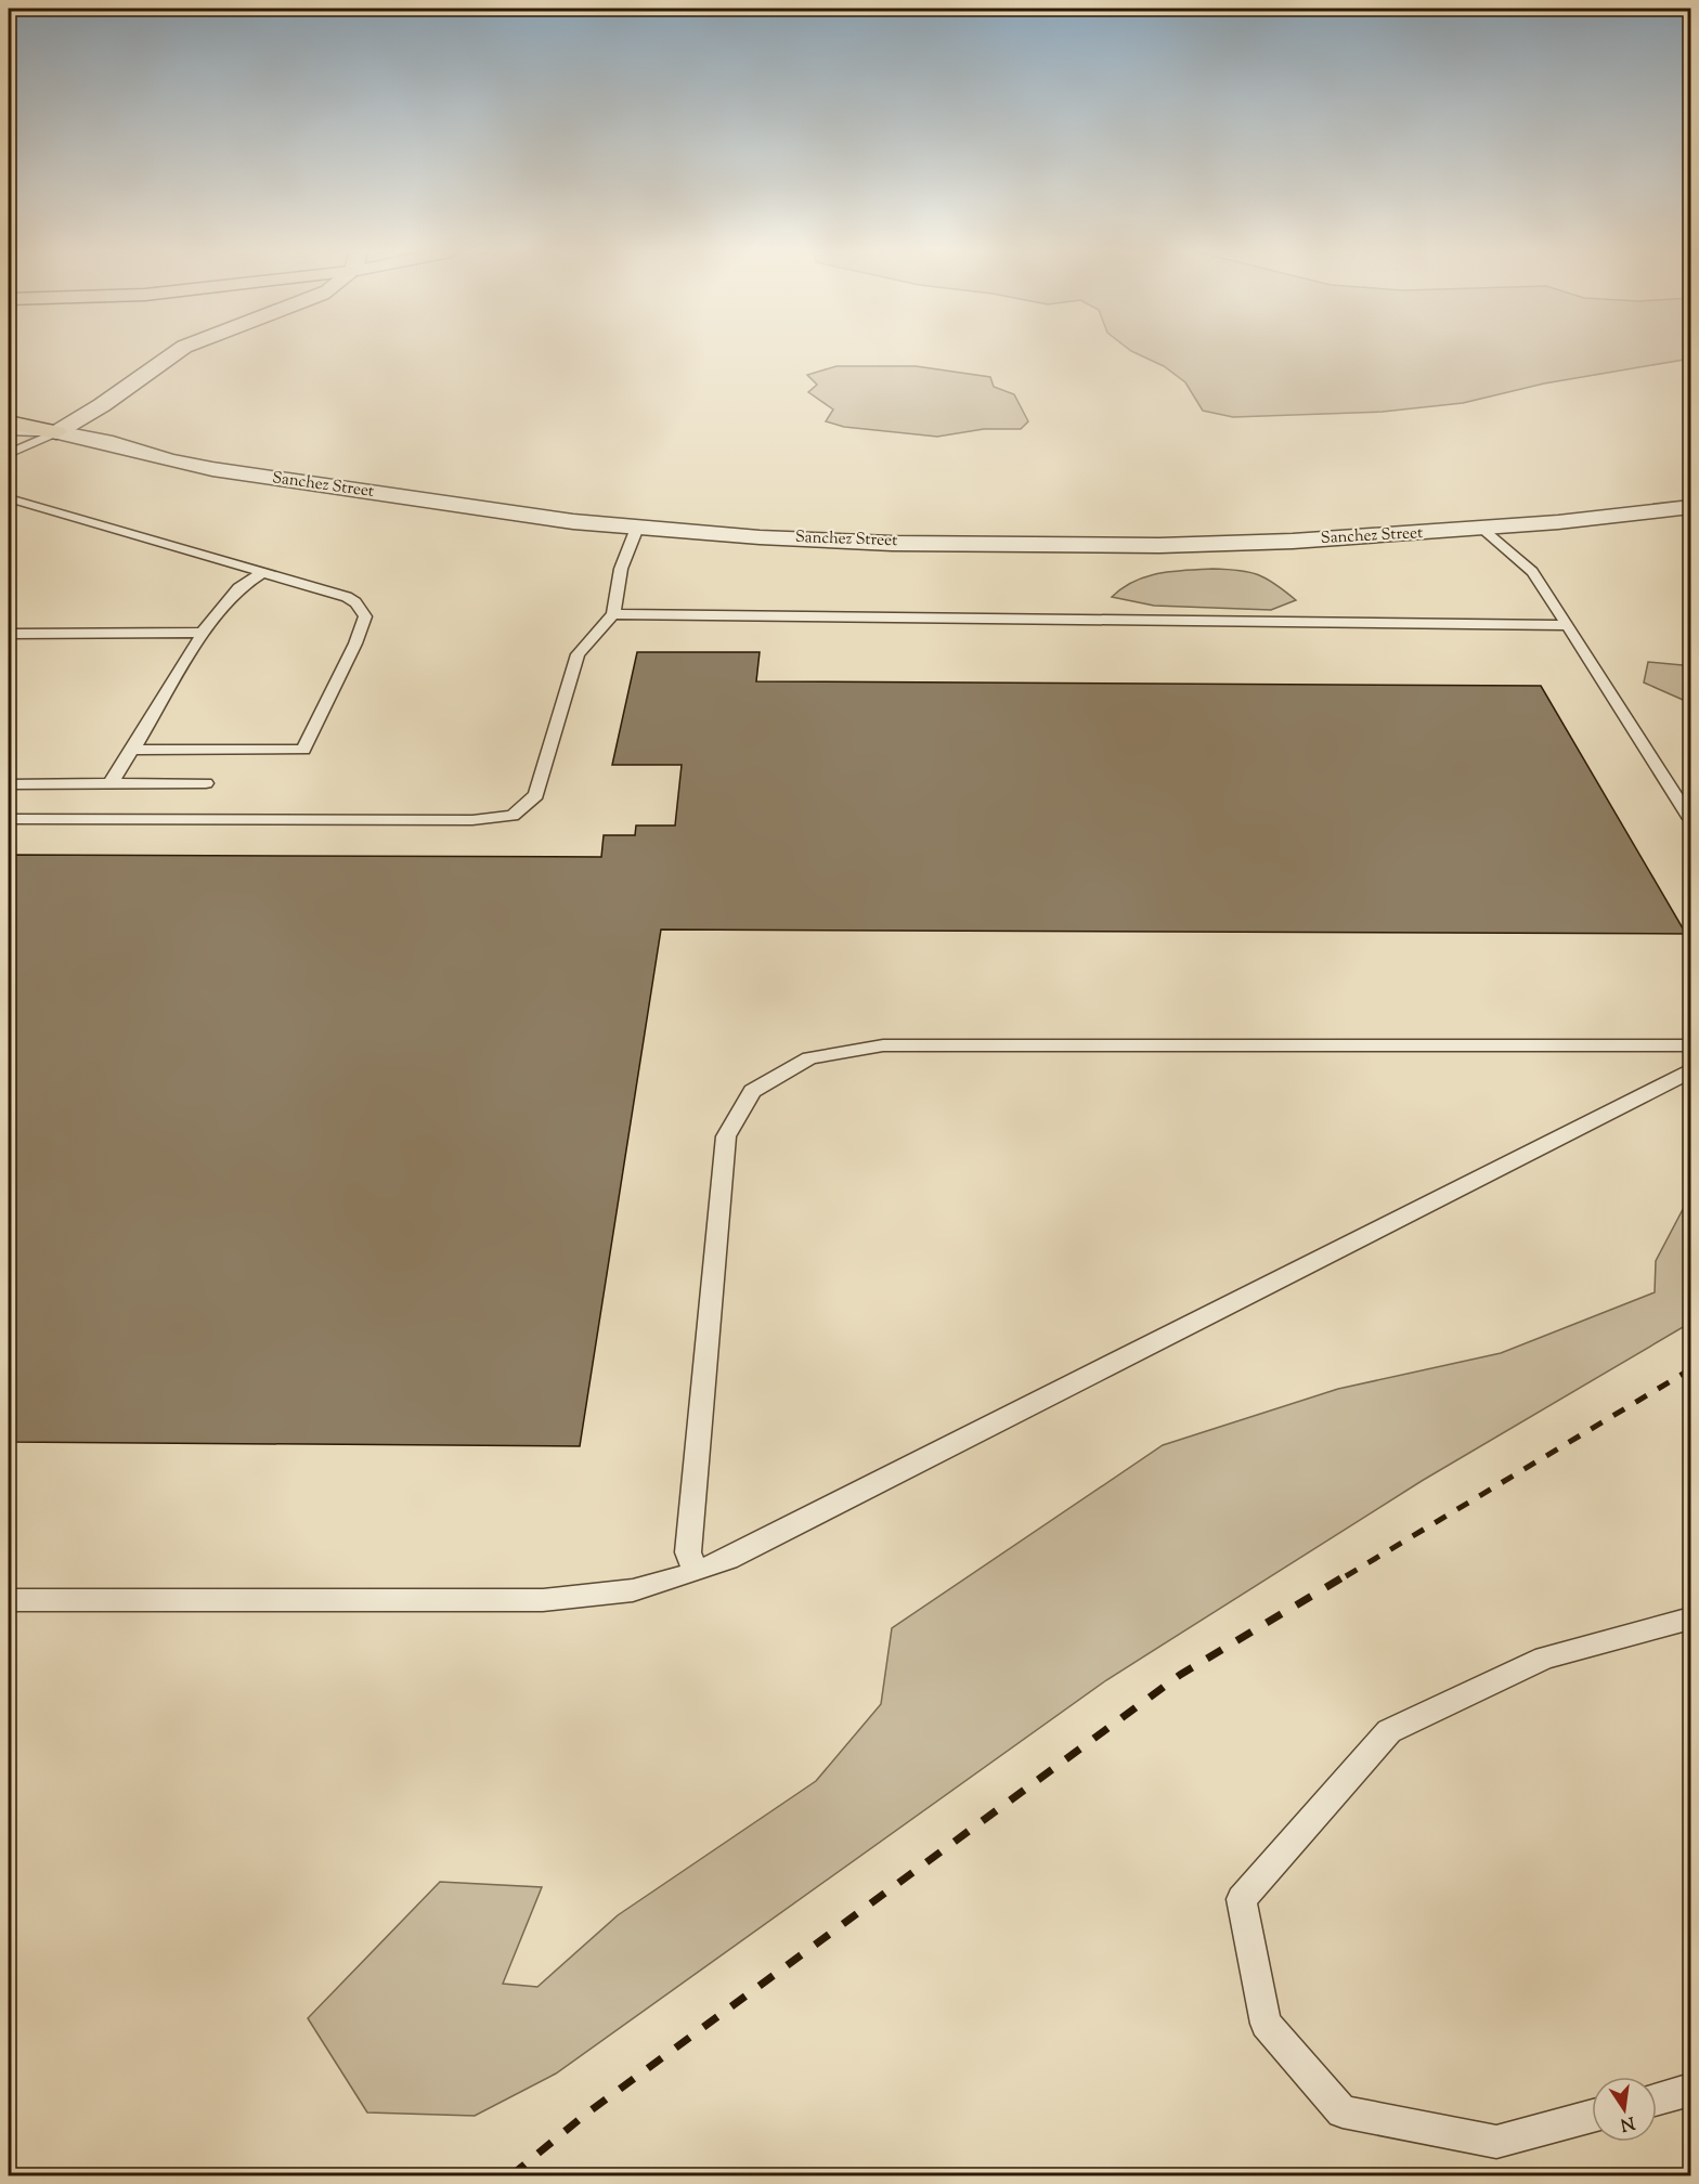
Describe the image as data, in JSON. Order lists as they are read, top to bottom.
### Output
{
  "streets": {
    "street": ["Sanchez Street"]
  },
  "north": "bottom"
}
